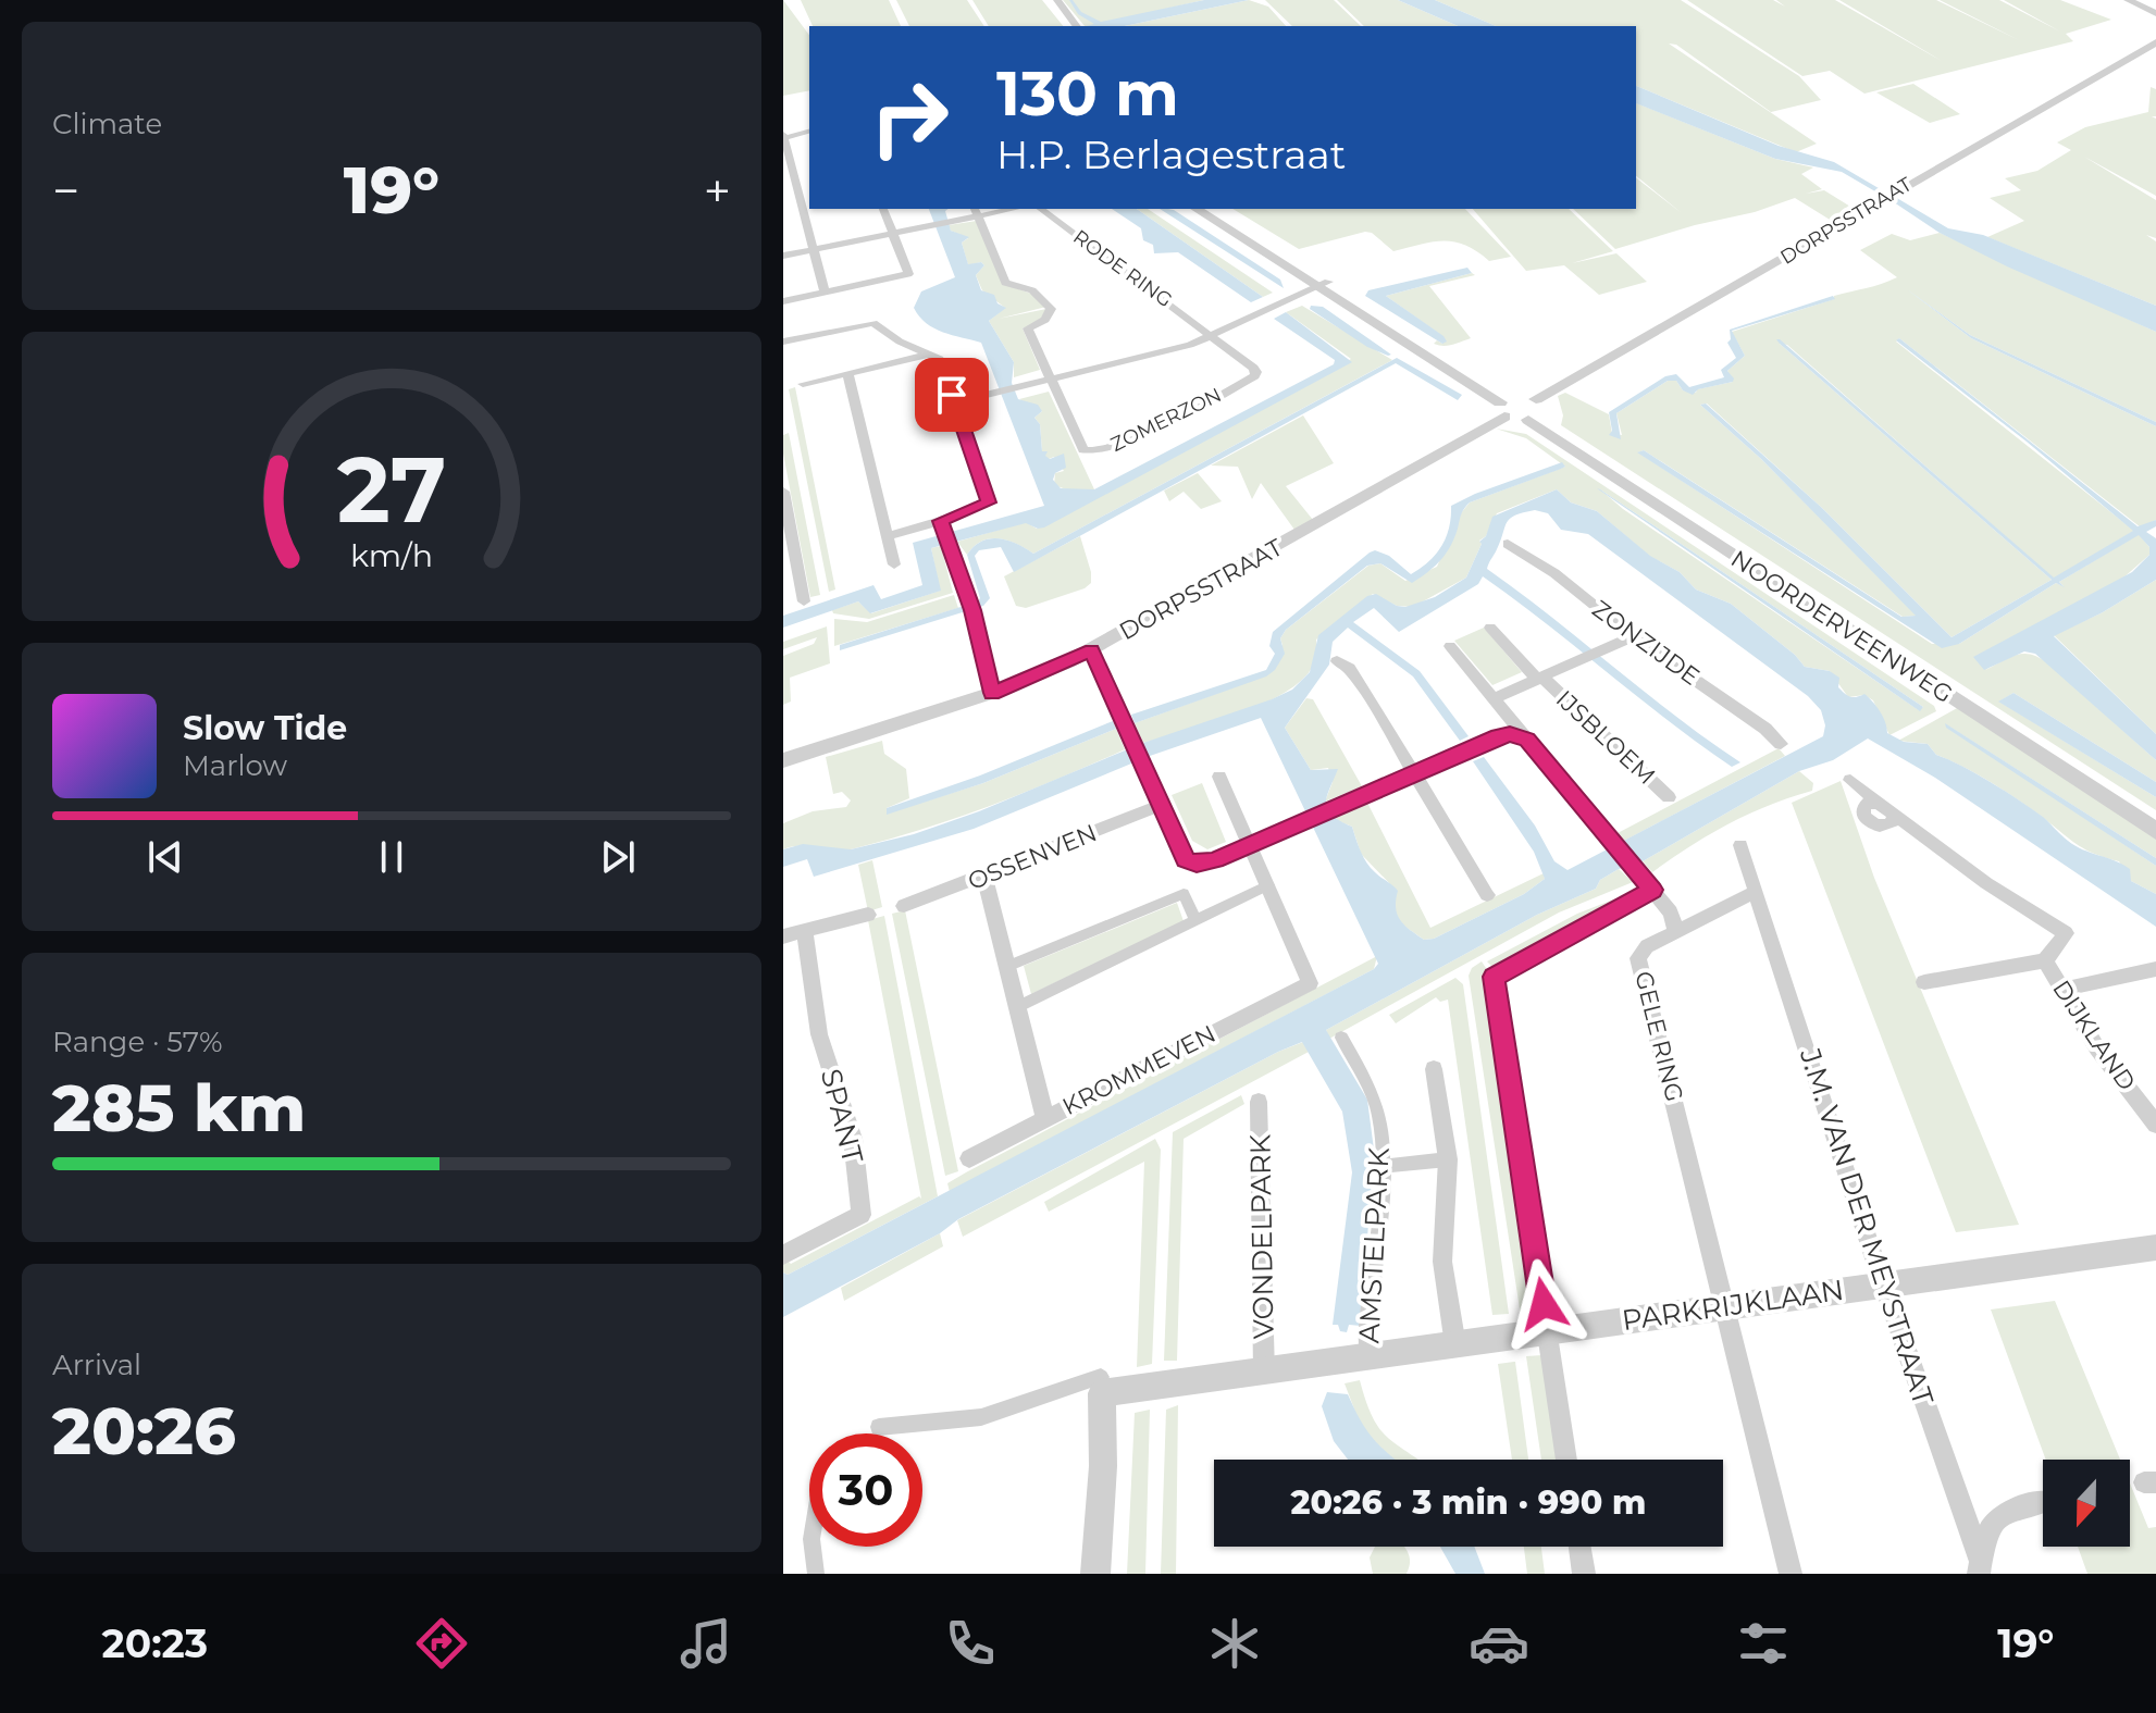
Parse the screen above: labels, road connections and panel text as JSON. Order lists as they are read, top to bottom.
{
  "streets": {
    "street": [
      "DORPSSTRAAT",
      "RODE RING",
      "ZOMERZON",
      "NOORDERVEENWEG",
      "ZONZIJDE",
      "IJSBLOEM",
      "OSSENVEN",
      "DIJKLAND",
      "GELE RING",
      "KROMMEVEN",
      "SPANT",
      "J.M. VAN DER MEYSTRAAT",
      "VONDELPARK",
      "AMSTELPARK",
      "PARKRIJKLAAN"
    ]
  },
  "crossings": [
    ["DORPSSTRAAT", "NOORDERVEENWEG"],
    ["RODE RING", "ZOMERZON"],
    ["GELE RING", "PARKRIJKLAAN"],
    ["J.M. VAN DER MEYSTRAAT", "PARKRIJKLAAN"],
    ["VONDELPARK", "PARKRIJKLAAN"],
    ["AMSTELPARK", "PARKRIJKLAAN"]
  ],
  "north": "bottom",
  "page": {
    "tile": [
      "Climate",
      ["Range · 57%", "285 km"],
      ["Arrival", "20:26"]
    ],
    "turn": ["130 m", "H.P. Berlagestraat"],
    "heat": ["−", "19°", "+"],
    "song": ["Slow Tide", "Marlow"],
    "limit": "30",
    "trip": "20:26 · 3 min · 990 m",
    "tabs": ["20:23", "19°"],
    "gauge": ["27", "km/h"]
  }
}
